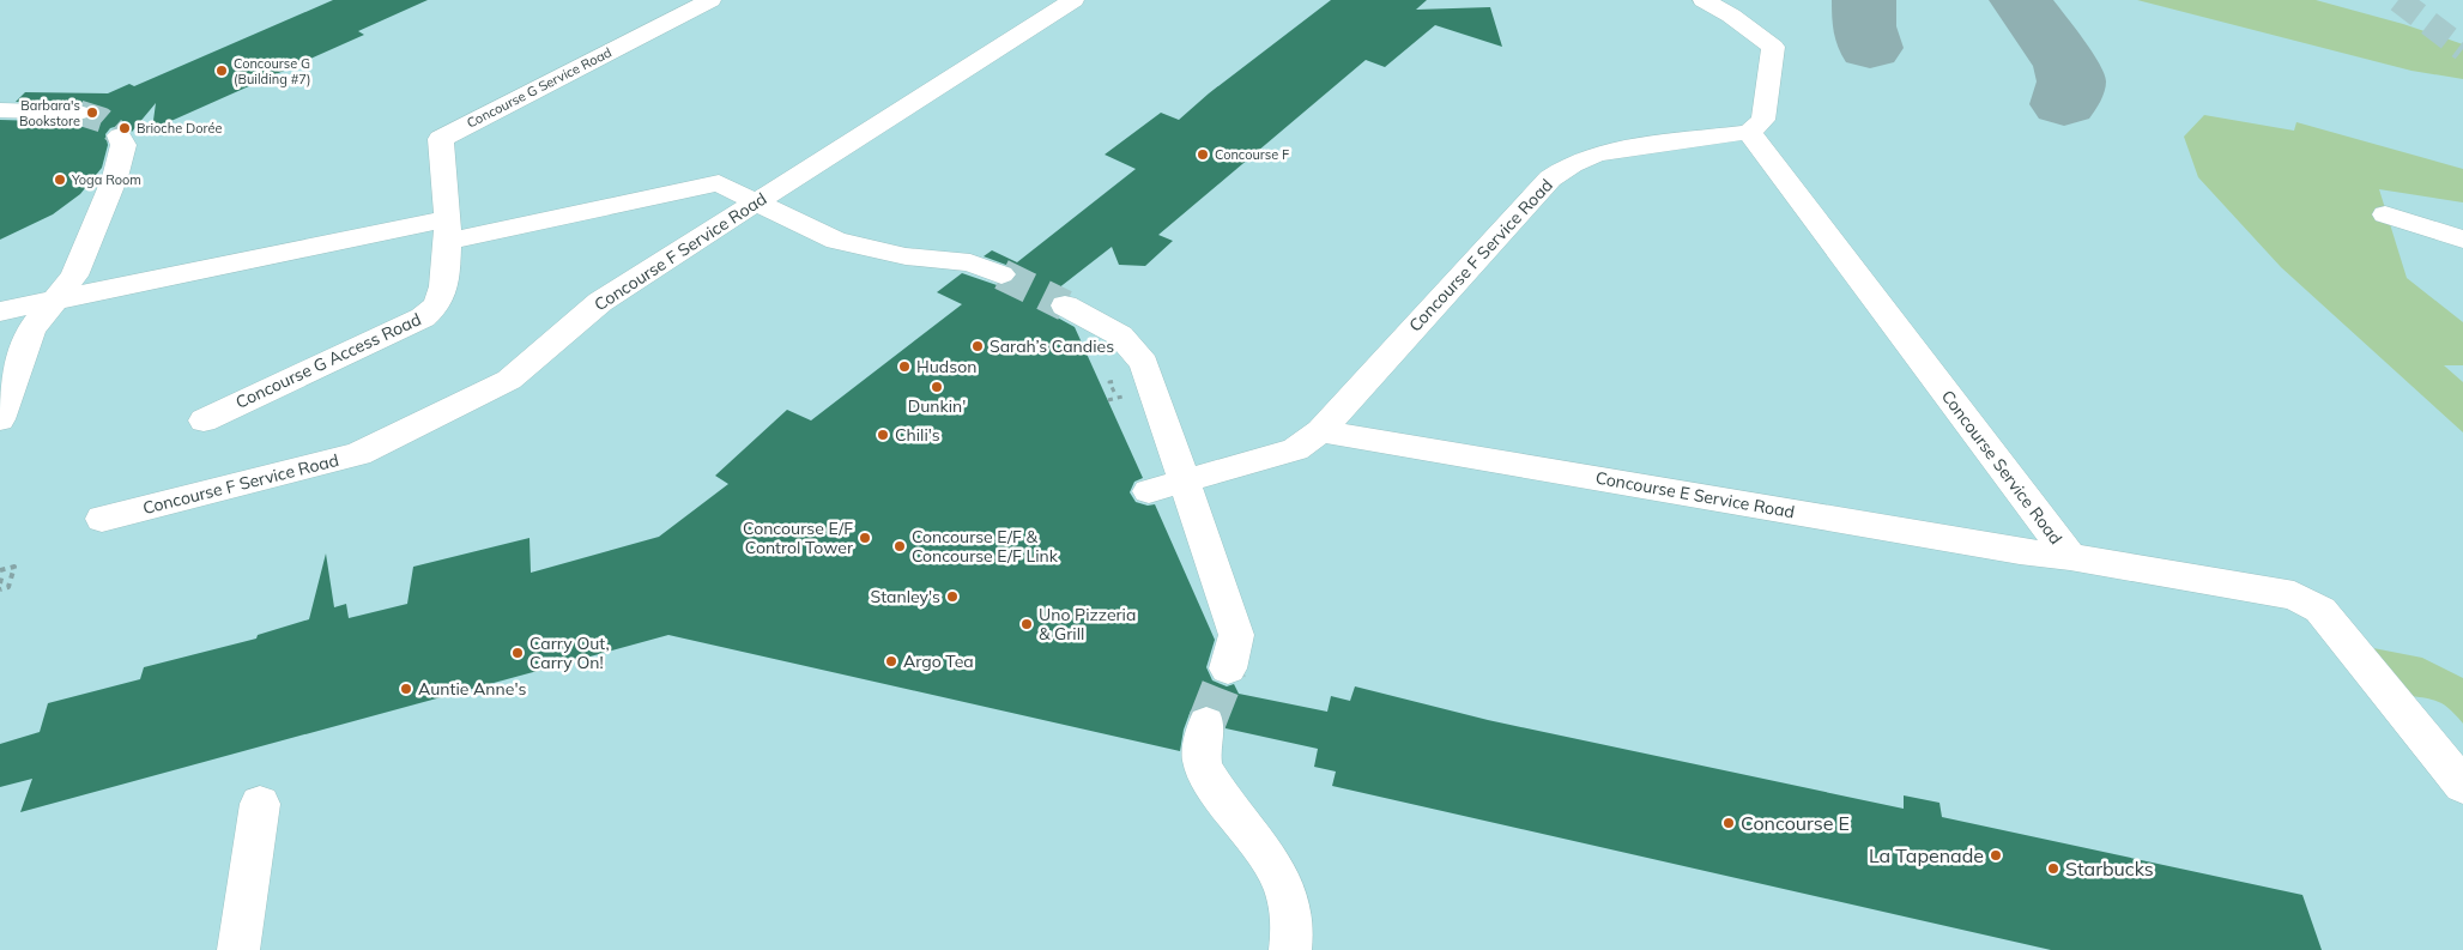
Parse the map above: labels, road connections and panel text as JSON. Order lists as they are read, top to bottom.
{
  "streets": {
    "lane": [
      "Concourse G Service Road",
      "Concourse F Service Road",
      "Concourse G Access Road",
      "Concourse Service Road",
      "Concourse E Service Road"
    ]
  },
  "crossings": [
    ["Concourse G Service Road", "Concourse G Access Road"],
    ["Concourse F Service Road", "Concourse Service Road"],
    ["Concourse F Service Road", "Concourse E Service Road"],
    ["Concourse Service Road", "Concourse E Service Road"]
  ],
  "places": [
    "Concourse G (Building #7)",
    "Barbara's Bookstore",
    "Brioche Dorée",
    "Concourse F",
    "Yoga Room",
    "Sarah’s Candies",
    "Hudson",
    "Dunkin'",
    "Chili's",
    "Concourse E/F Control Tower",
    "Concourse E/F & Concourse E/F Link",
    "Stanley's",
    "Uno Pizzeria & Grill",
    "Carry Out, Carry On!",
    "Argo Tea",
    "Auntie Anne's",
    "Concourse E",
    "La Tapenade",
    "Starbucks"
  ]
}
